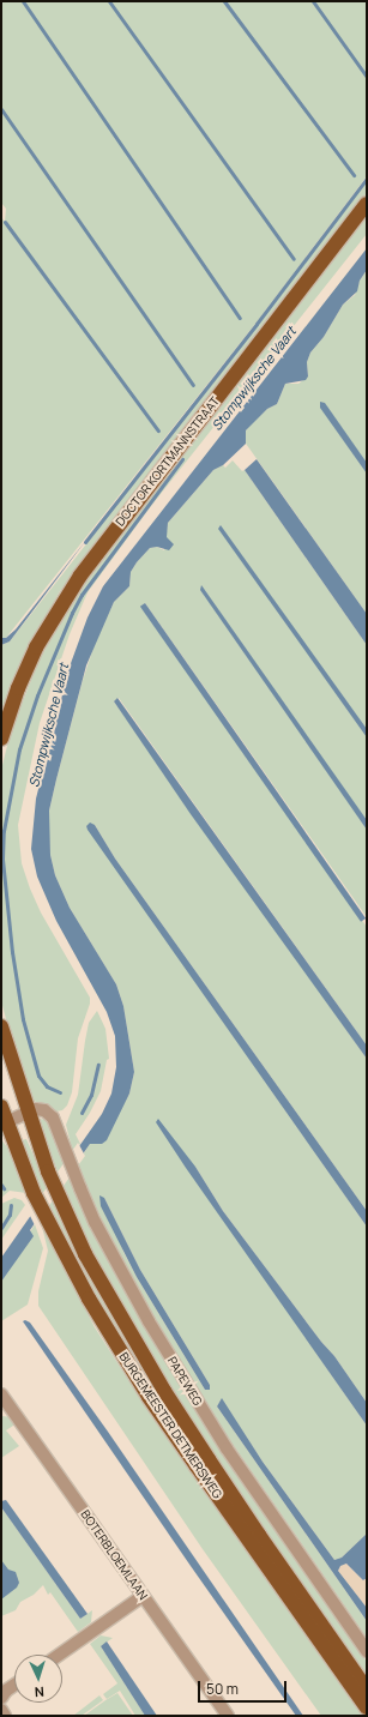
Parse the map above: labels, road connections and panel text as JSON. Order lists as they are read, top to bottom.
{
  "streets": {
    "main road": ["DOCTOR KORTMANNSTRAAT", "BURGEMEESTER DETMERSWEG"],
    "street": ["PAPEWEG", "BOTERBLOEMLAAN"]
  },
  "crossings": [
    ["PAPEWEG", "BURGEMEESTER DETMERSWEG"]
  ],
  "water": ["Stompwijksche Vaart"],
  "scale_bar": "50 m",
  "north": "bottom"
}
